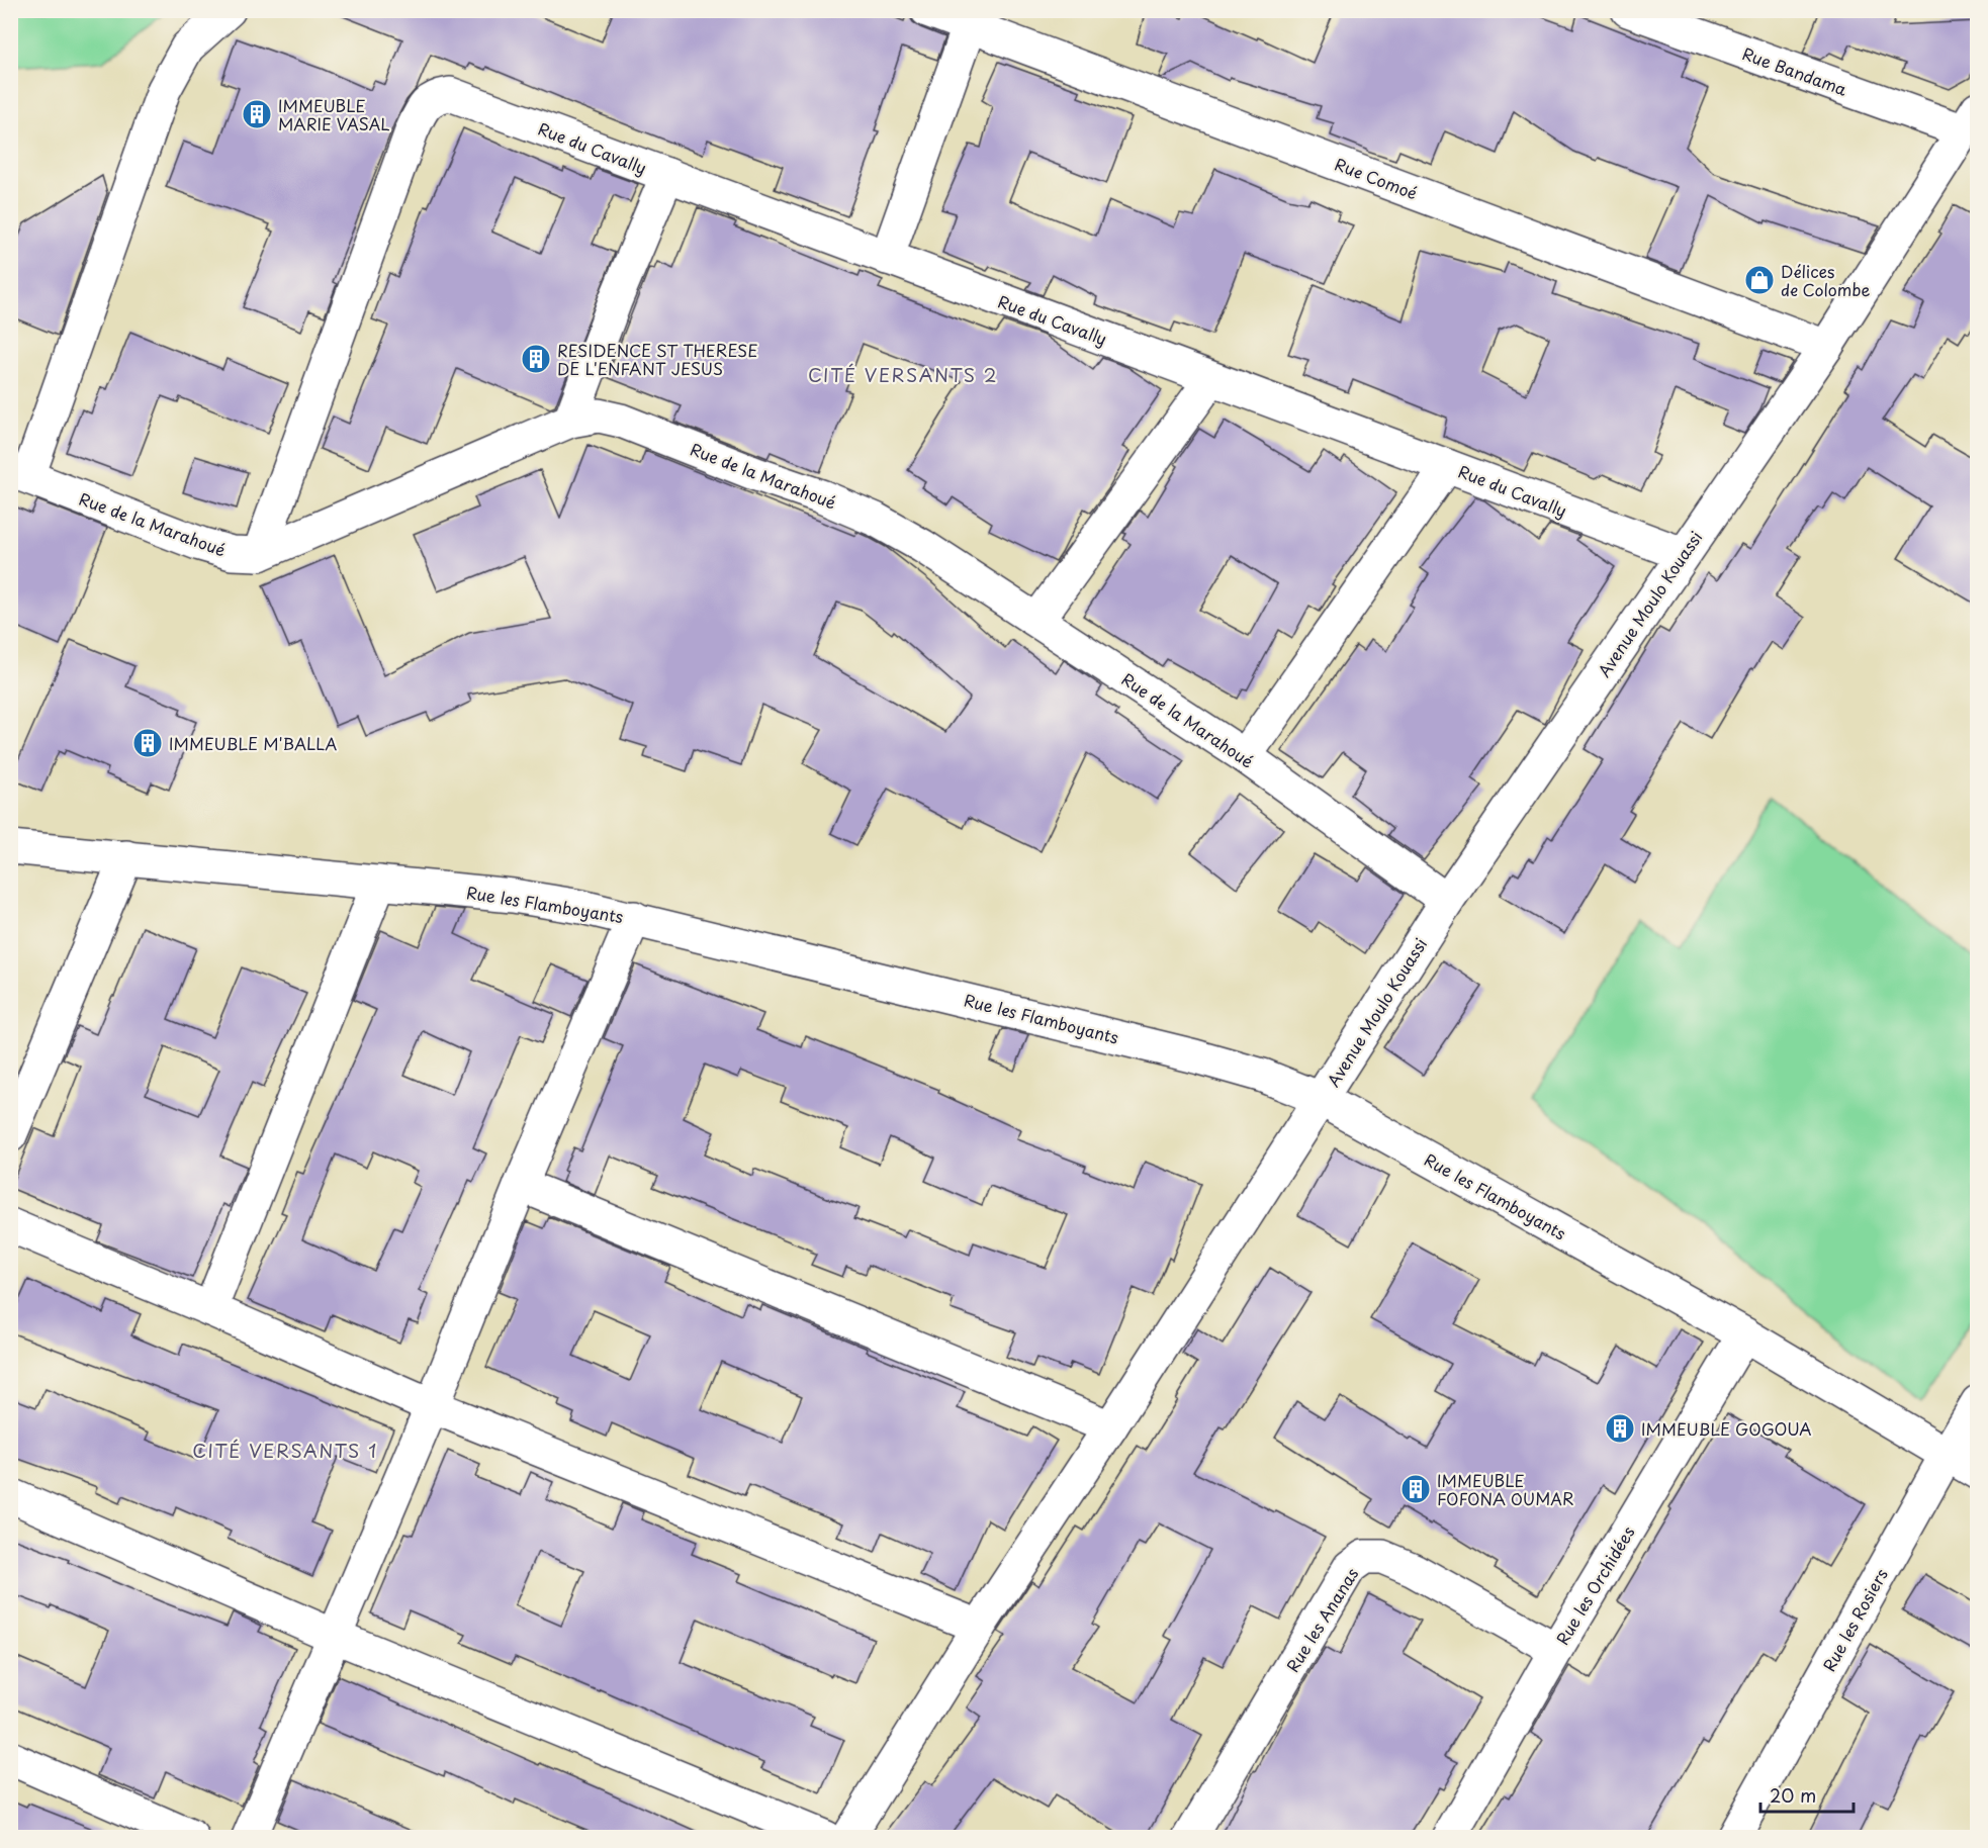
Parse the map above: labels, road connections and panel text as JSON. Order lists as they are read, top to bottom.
{
  "streets": {
    "street": [
      "Rue Bandama",
      "Rue du Cavally",
      "Rue Comoé",
      "Rue de la Marahoué",
      "Avenue Moulo Kouassi",
      "Rue les Flamboyants",
      "Rue les Orchidées",
      "Rue les Ananas",
      "Rue les Rosiers"
    ]
  },
  "crossings": [
    ["Rue Bandama", "Avenue Moulo Kouassi"],
    ["Rue du Cavally", "Rue de la Marahoué"],
    ["Rue du Cavally", "Avenue Moulo Kouassi"],
    ["Rue Comoé", "Avenue Moulo Kouassi"],
    ["Rue de la Marahoué", "Avenue Moulo Kouassi"],
    ["Avenue Moulo Kouassi", "Rue les Flamboyants"],
    ["Rue les Flamboyants", "Rue les Orchidées"],
    ["Rue les Flamboyants", "Rue les Rosiers"],
    ["Rue les Orchidées", "Rue les Ananas"]
  ],
  "districts": ["CITÉ VERSANTS 2", "CITÉ VERSANTS 1"],
  "places": {
    "building": [
      "IMMEUBLE MARIE VASAL",
      "RESIDENCE ST THERESE DE L'ENFANT JESUS",
      "IMMEUBLE M'BALLA",
      "IMMEUBLE GOGOUA",
      "IMMEUBLE FOFONA OUMAR"
    ],
    "shop": ["Délices de Colombe"]
  },
  "scale_bar": "20 m"
}
